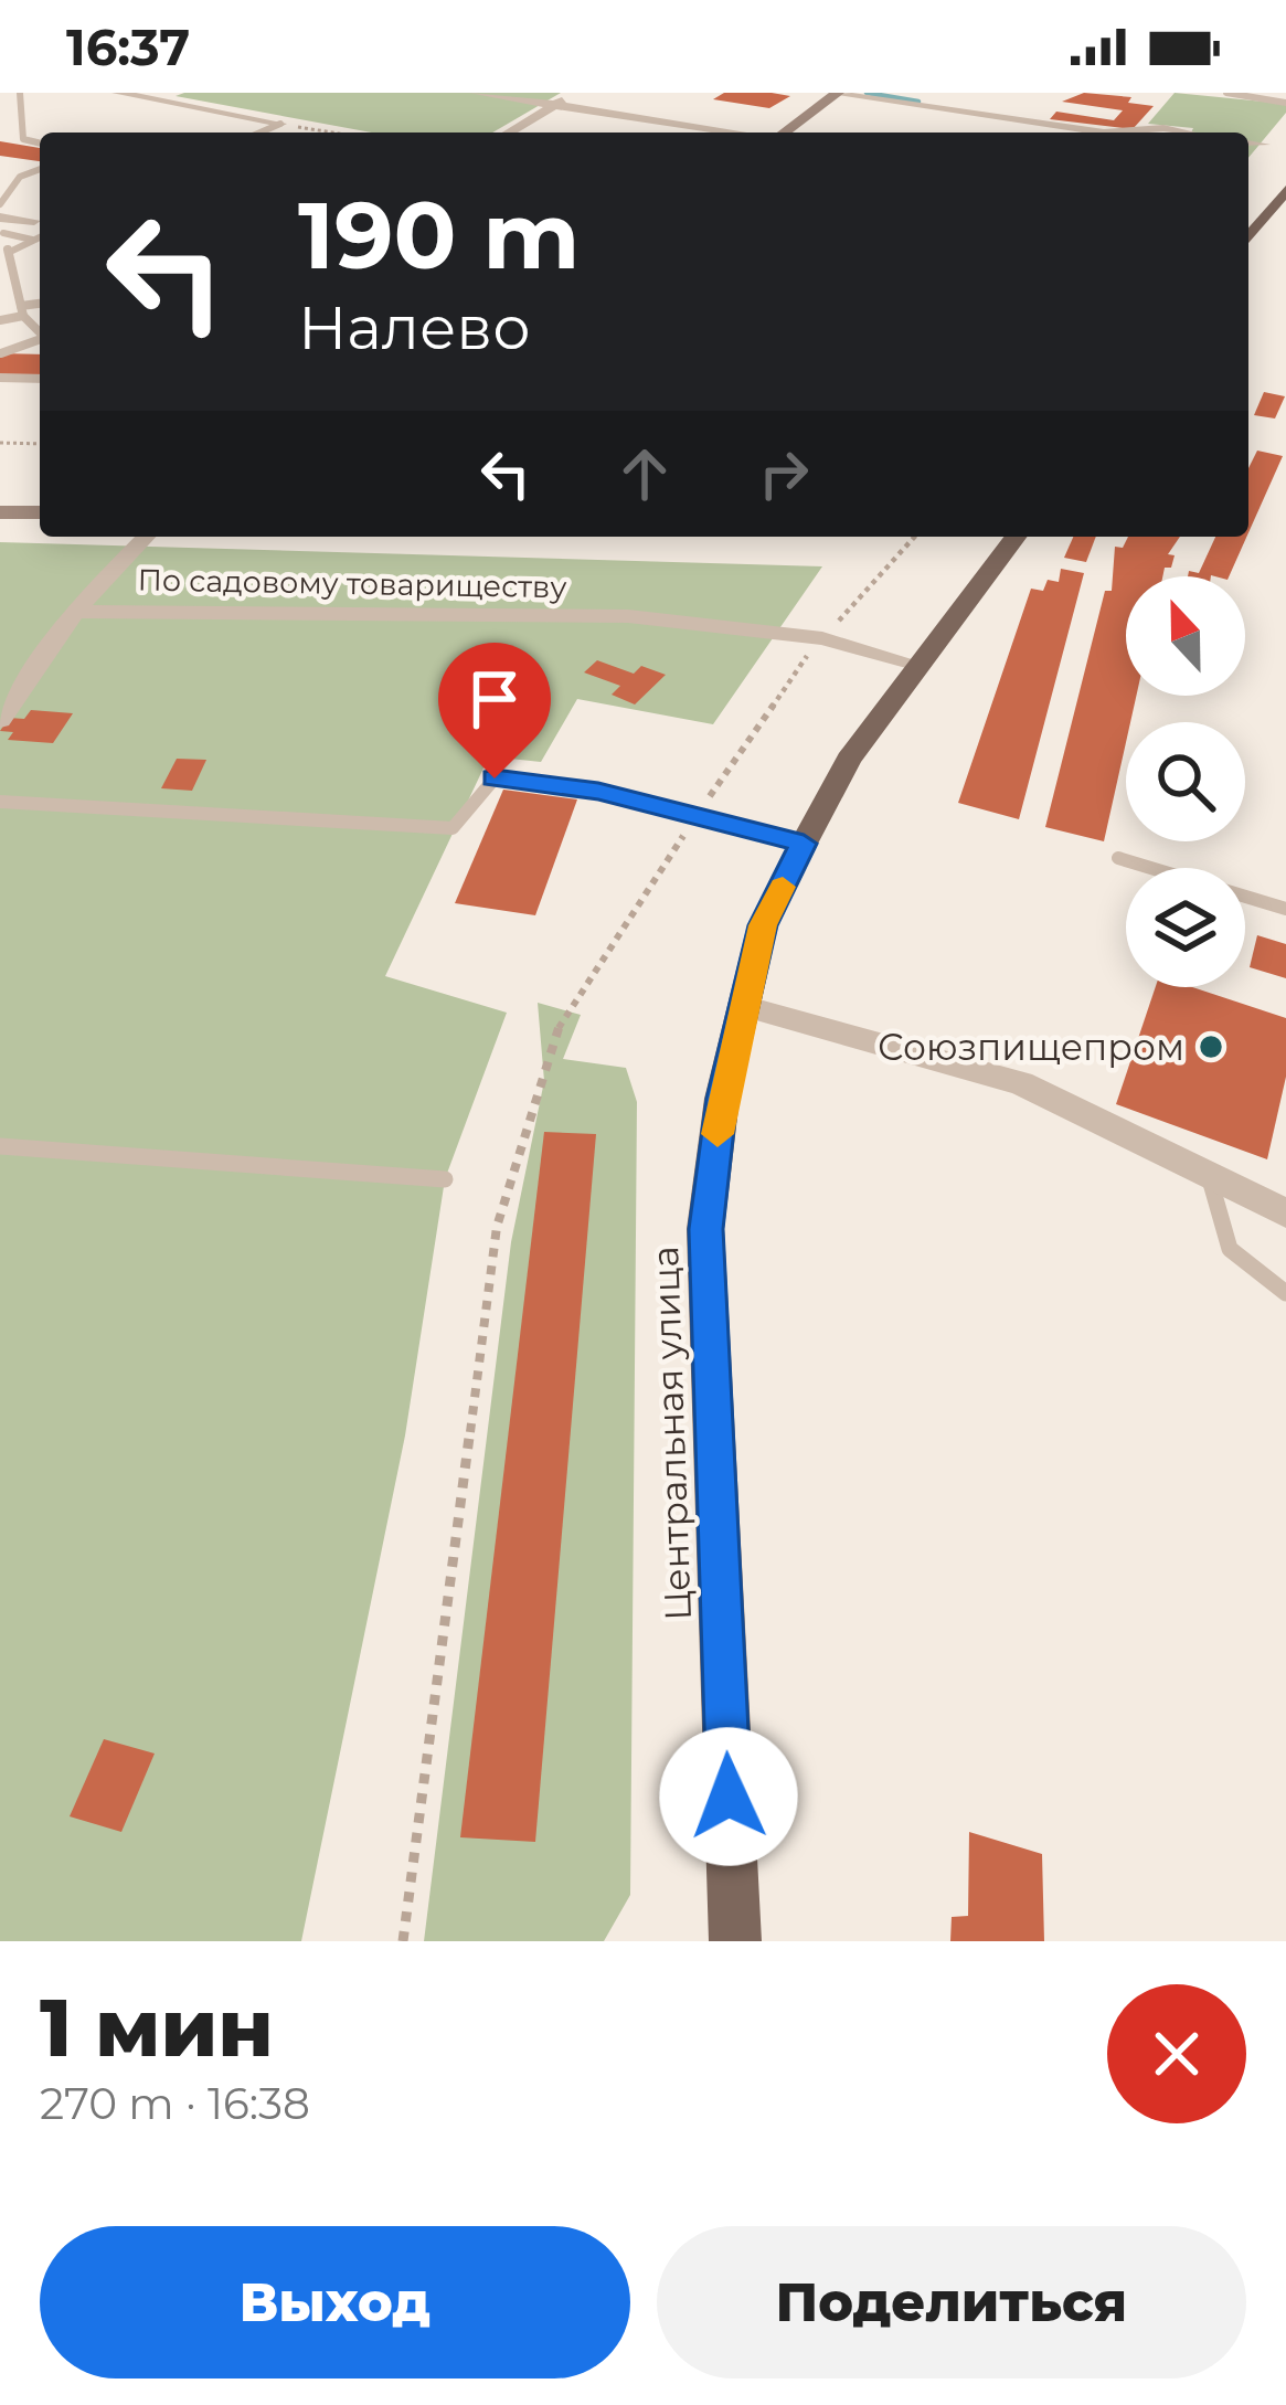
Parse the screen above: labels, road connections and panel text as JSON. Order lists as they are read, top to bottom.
{
  "streets": {
    "main road": ["Центральная улица"],
    "street": ["По садовому товариществу"]
  },
  "crossings": [
    ["По садовому товариществу", "Центральная улица"]
  ],
  "places": ["Союзпищепром"],
  "north": "top",
  "page": {
    "status": "16:37",
    "turn": ["190 m", "Налево"],
    "heading": ["1 мин", "270 m · 16:38"],
    "buttons": ["Выход", "Поделиться"]
  }
}
